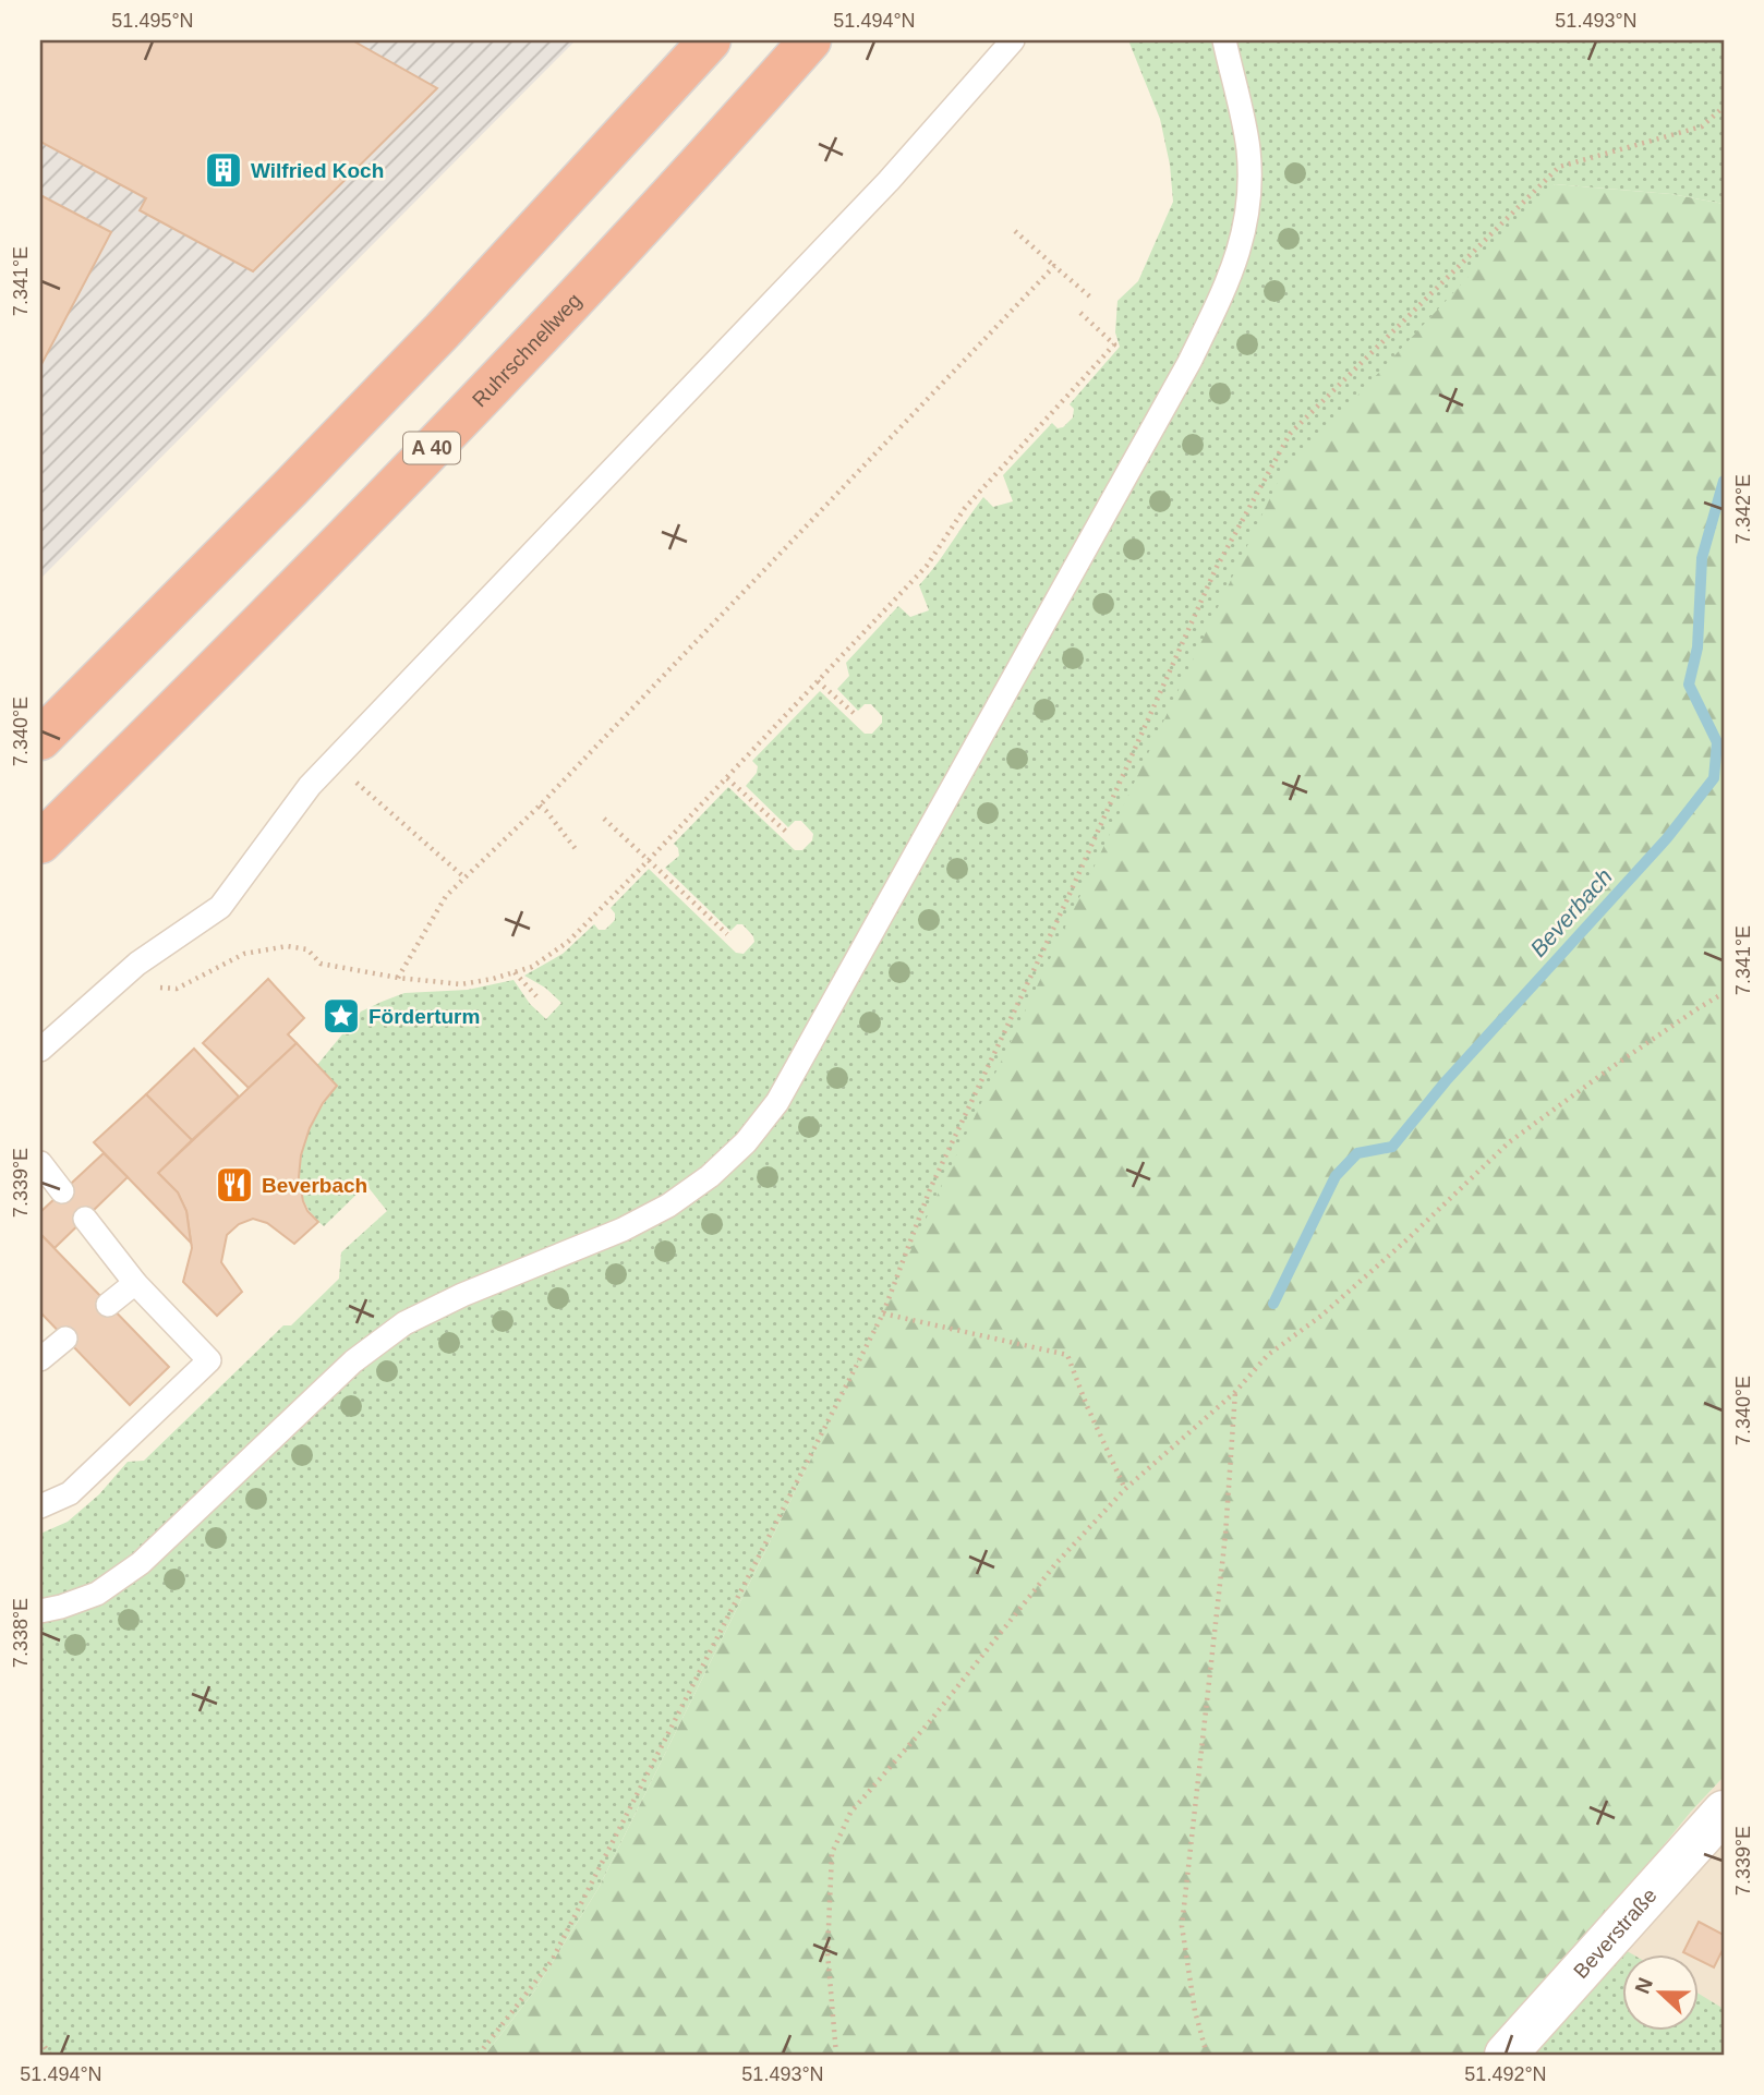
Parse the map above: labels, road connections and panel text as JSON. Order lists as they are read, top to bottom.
{
  "streets": {
    "highway": ["Ruhrschnellweg", "A 40"],
    "street": ["Beverstraße"]
  },
  "water": ["Beverbach"],
  "places": {
    "building": ["Wilfried Koch"],
    "place": ["Förderturm"],
    "restaurant": ["Beverbach"]
  },
  "north": "left",
  "coordinates": [
    "51.495°N",
    "51.494°N",
    "51.493°N",
    "7.341°E",
    "7.342°E",
    "7.340°E",
    "7.339°E",
    "7.338°E",
    "51.492°N"
  ]
}
